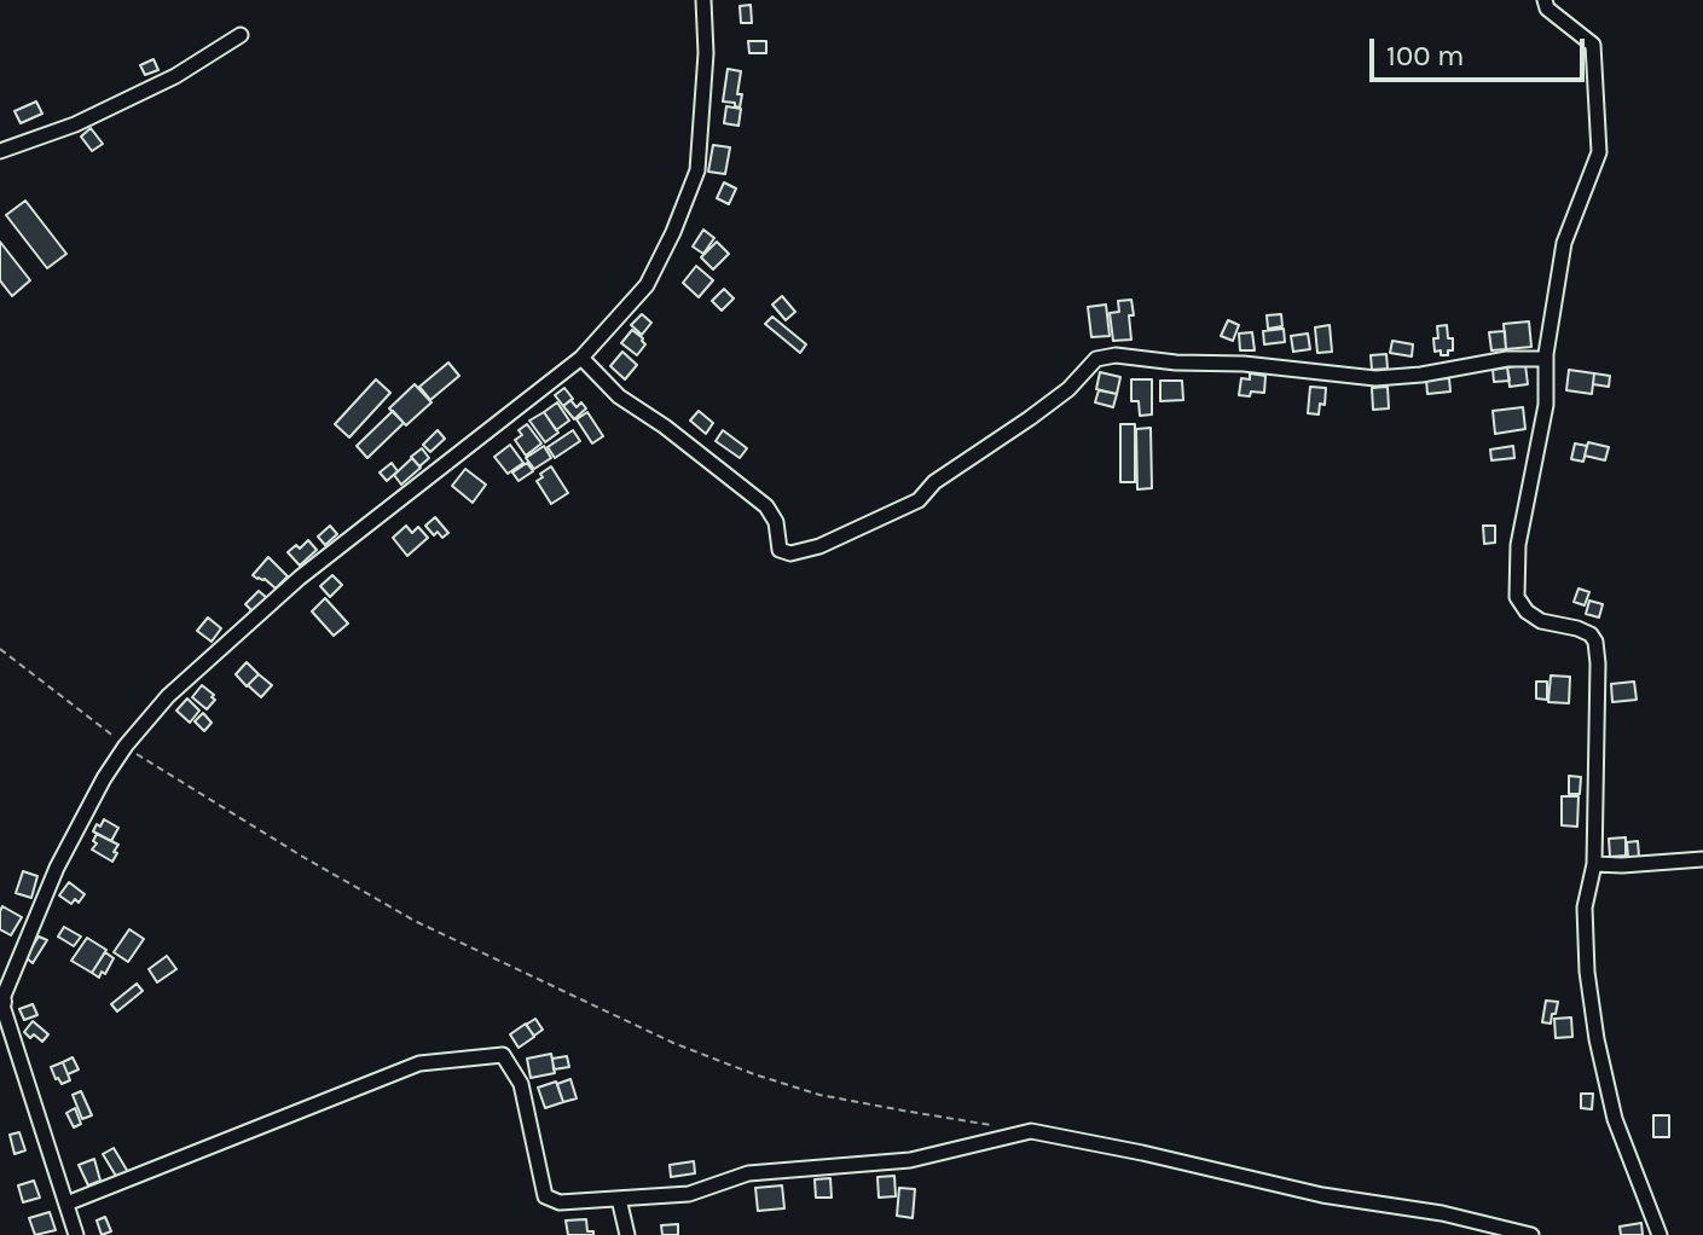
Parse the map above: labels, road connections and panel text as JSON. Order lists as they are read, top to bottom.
{
  "scale_bar": "100 m"
}
